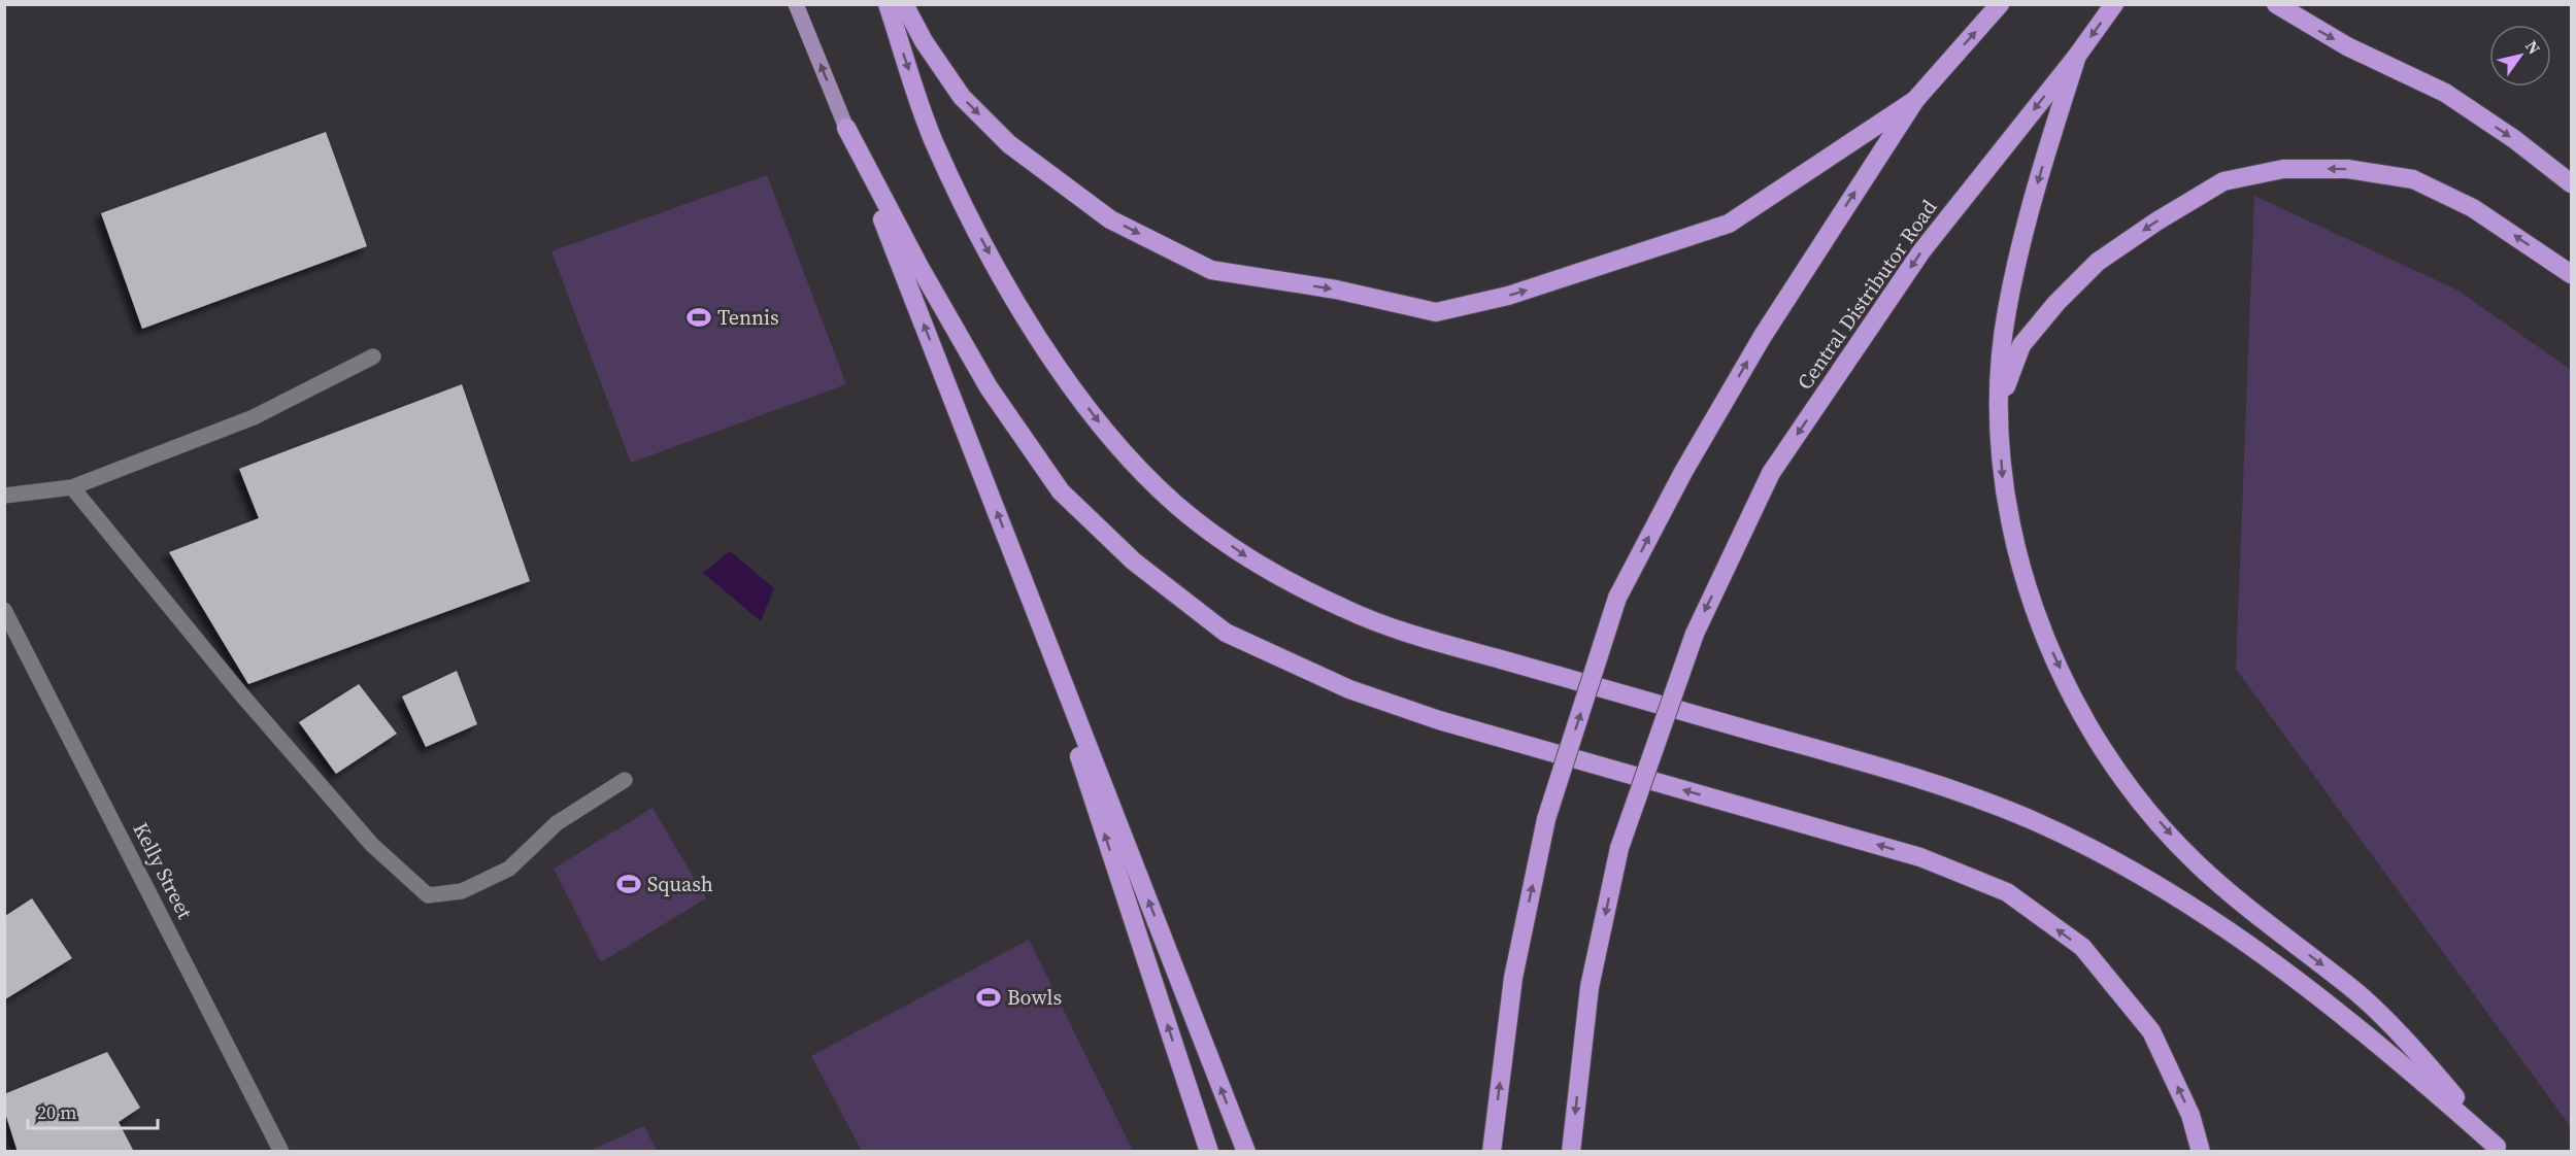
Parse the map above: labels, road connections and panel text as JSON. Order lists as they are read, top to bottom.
{
  "streets": {
    "highway": ["Central Distributor Road"],
    "street": ["Kelly Street"]
  },
  "places": {
    "sports": ["Tennis", "Squash", "Bowls"]
  },
  "scale_bar": "20 m",
  "north": "top right"
}
